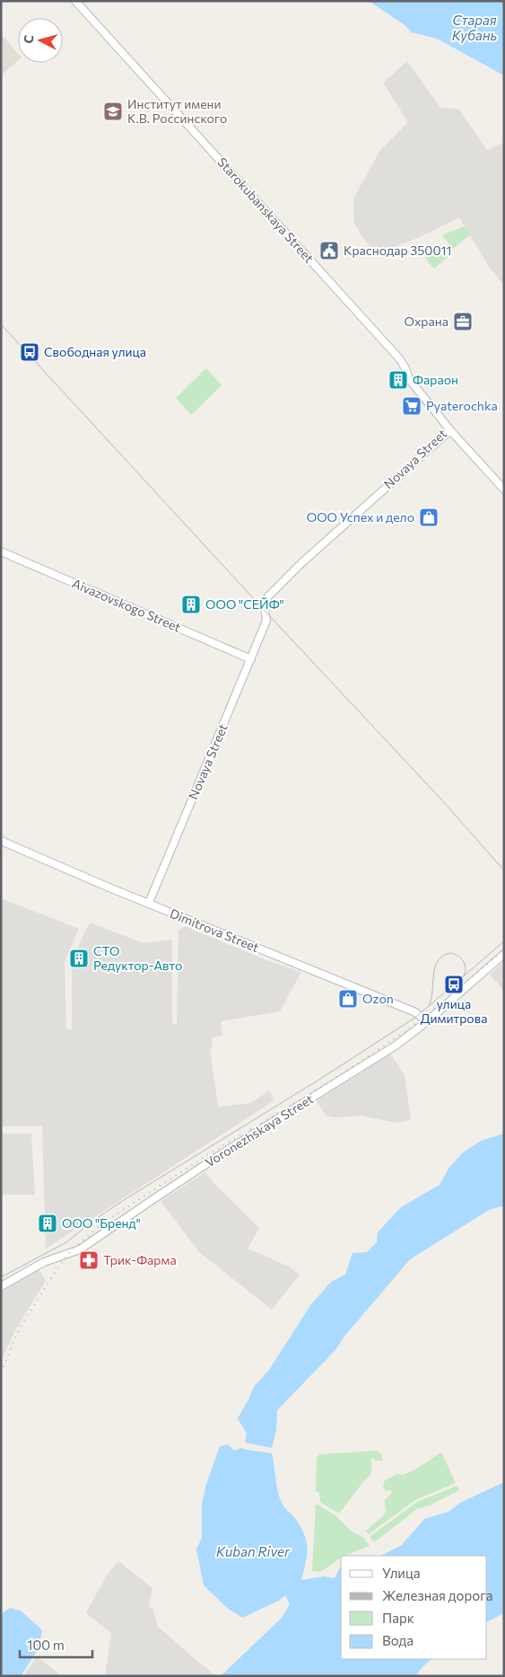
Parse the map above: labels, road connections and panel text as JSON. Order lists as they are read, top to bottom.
{
  "streets": {
    "street": [
      "Starokubanskaya Street",
      "Novaya Street",
      "Aivazovskogo Street",
      "Dimitrova Street",
      "Voronezhskaya Street"
    ]
  },
  "crossings": [
    ["Starokubanskaya Street", "Novaya Street"],
    ["Novaya Street", "Aivazovskogo Street"],
    ["Novaya Street", "Dimitrova Street"],
    ["Dimitrova Street", "Voronezhskaya Street"]
  ],
  "water": ["Старая Кубань", "Kuban River"],
  "places": {
    "school or university": ["Институт имени К.В. Россинского"],
    "public building": ["Краснодар 350011"],
    "office": ["Охрана"],
    "bus stop": ["Свободная улица", "улица Димитрова"],
    "building": [
      "Фараон",
      "ООО \"СЕЙФ\"",
      "СТО Редуктор-Авто",
      "ООО \"Бренд\""
    ],
    "supermarket": ["Pyaterochka"],
    "shop": ["ООО Успех и дело", "Ozon"],
    "pharmacy": ["Трик-Фарма"]
  },
  "legend": [
    "Улица",
    "Железная дорога",
    "Парк",
    "Вода"
  ],
  "scale_bar": "100 m",
  "north": "left"
}
